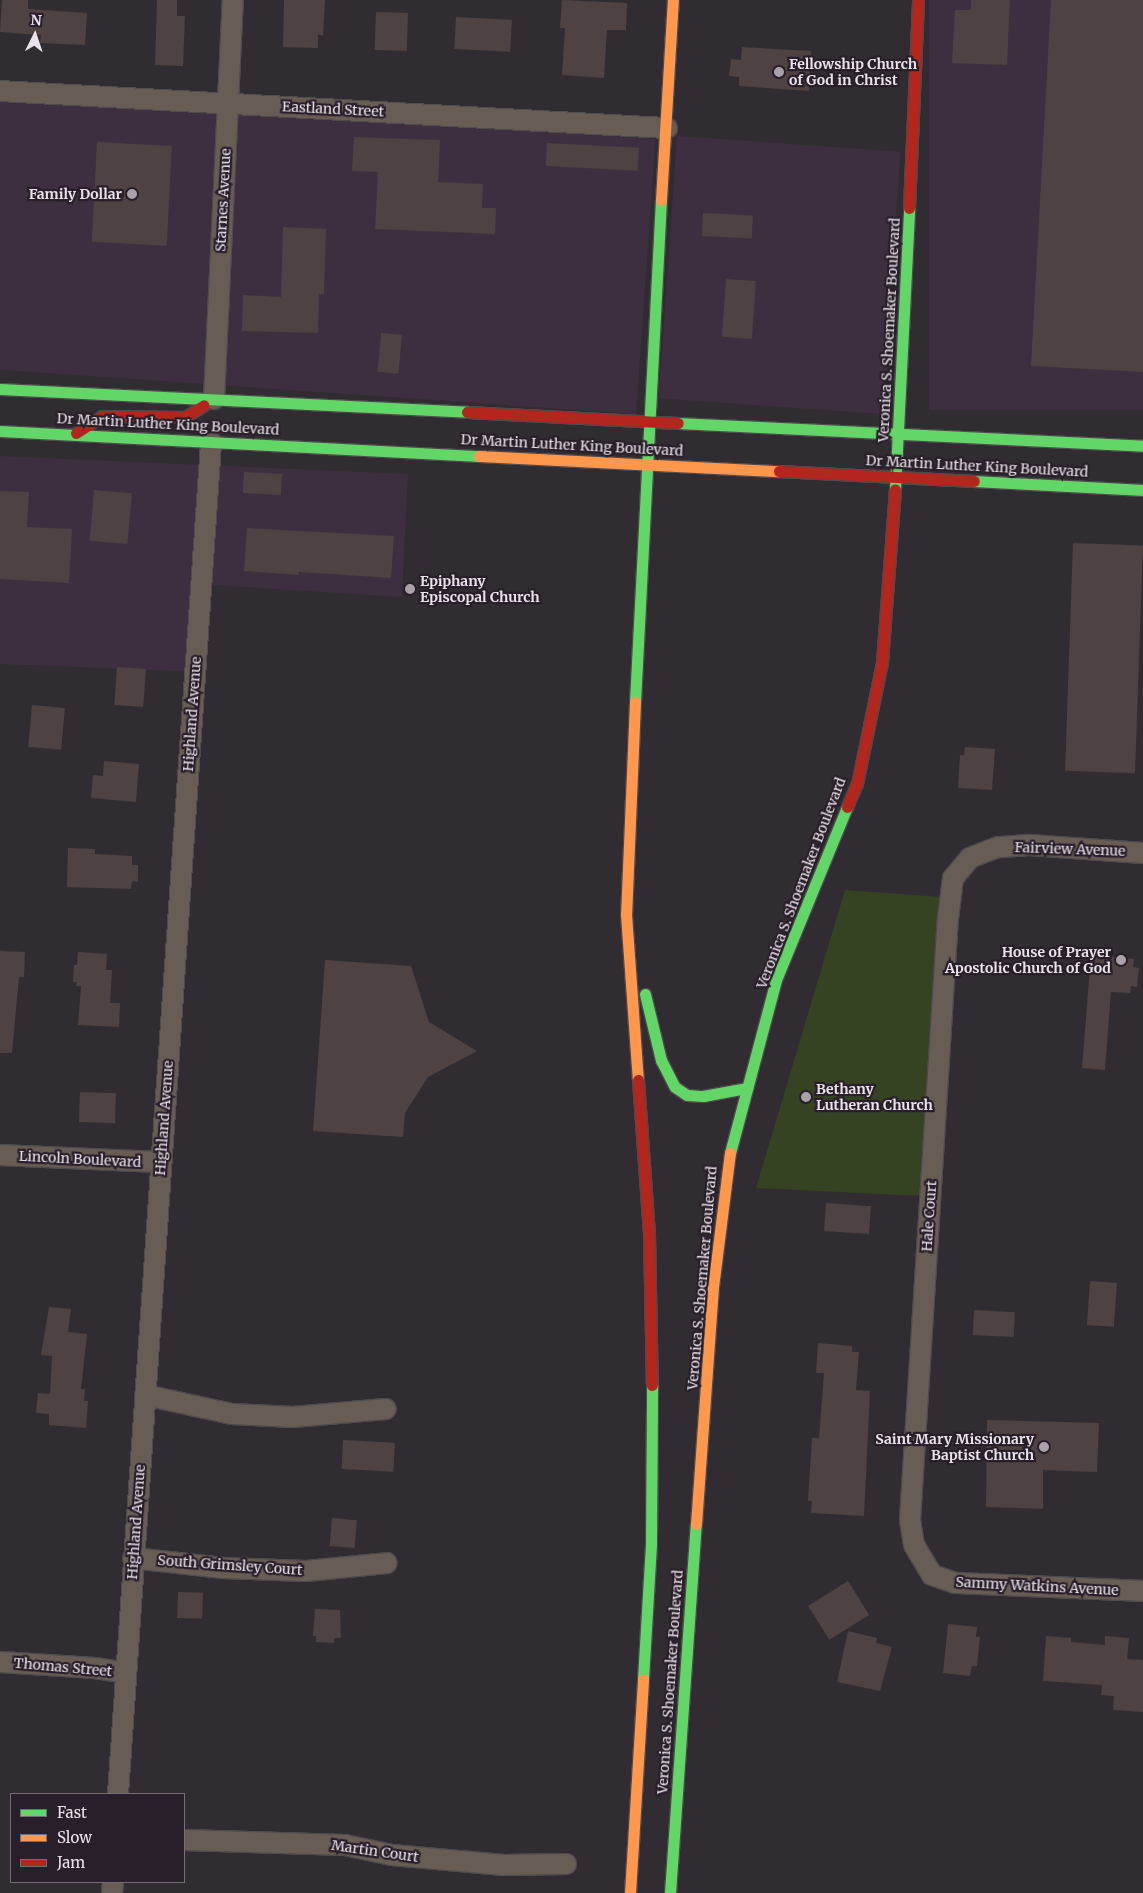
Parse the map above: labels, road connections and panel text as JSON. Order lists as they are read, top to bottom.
{
  "streets": {
    "street": [
      "Eastland Street",
      "Starnes Avenue",
      "Veronica S. Shoemaker Boulevard",
      "Dr Martin Luther King Boulevard",
      "Highland Avenue",
      "Fairview Avenue",
      "Lincoln Boulevard",
      "Hale Court",
      "South Grimsley Court",
      "Sammy Watkins Avenue",
      "Thomas Street",
      "Martin Court"
    ]
  },
  "crossings": [
    ["Eastland Street", "Starnes Avenue"],
    ["Eastland Street", "Veronica S. Shoemaker Boulevard"],
    ["Starnes Avenue", "Dr Martin Luther King Boulevard"],
    ["Veronica S. Shoemaker Boulevard", "Dr Martin Luther King Boulevard"],
    ["Dr Martin Luther King Boulevard", "Highland Avenue"],
    ["Highland Avenue", "Lincoln Boulevard"],
    ["Highland Avenue", "South Grimsley Court"],
    ["Highland Avenue", "Thomas Street"],
    ["Fairview Avenue", "Hale Court"],
    ["Hale Court", "Sammy Watkins Avenue"]
  ],
  "places": [
    "Fellowship Church of God in Christ",
    "Family Dollar",
    "Epiphany Episcopal Church",
    "House of Prayer Apostolic Church of God",
    "Bethany Lutheran Church",
    "Saint Mary Missionary Baptist Church"
  ],
  "legend": ["Fast", "Slow", "Jam"],
  "north": "top"
}
